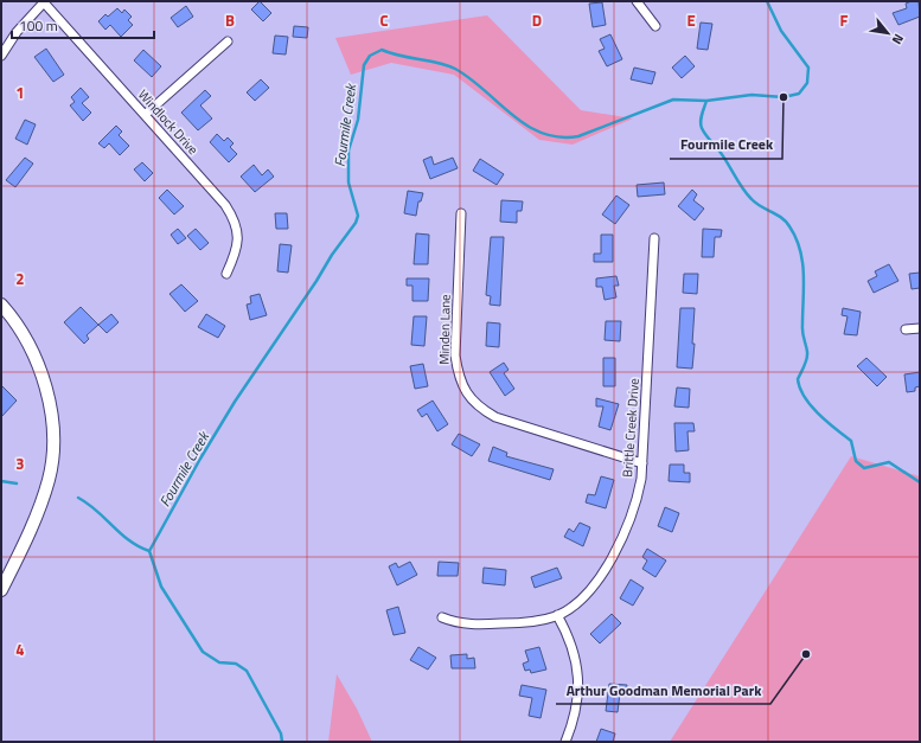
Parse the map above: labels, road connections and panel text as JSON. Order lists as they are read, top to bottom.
{
  "streets": {
    "street": ["Windlock Drive", "Minden Lane", "Brittle Creek Drive"]
  },
  "crossings": [
    ["Minden Lane", "Brittle Creek Drive"]
  ],
  "water": ["Fourmile Creek"],
  "places": ["Fourmile Creek", "Arthur Goodman Memorial Park"],
  "scale_bar": "100 m",
  "north": "bottom right",
  "grid": {
    "columns": [
      "B",
      "C",
      "D",
      "E",
      "F"
    ],
    "rows": [
      "1",
      "2",
      "3",
      "4"
    ]
  }
}
